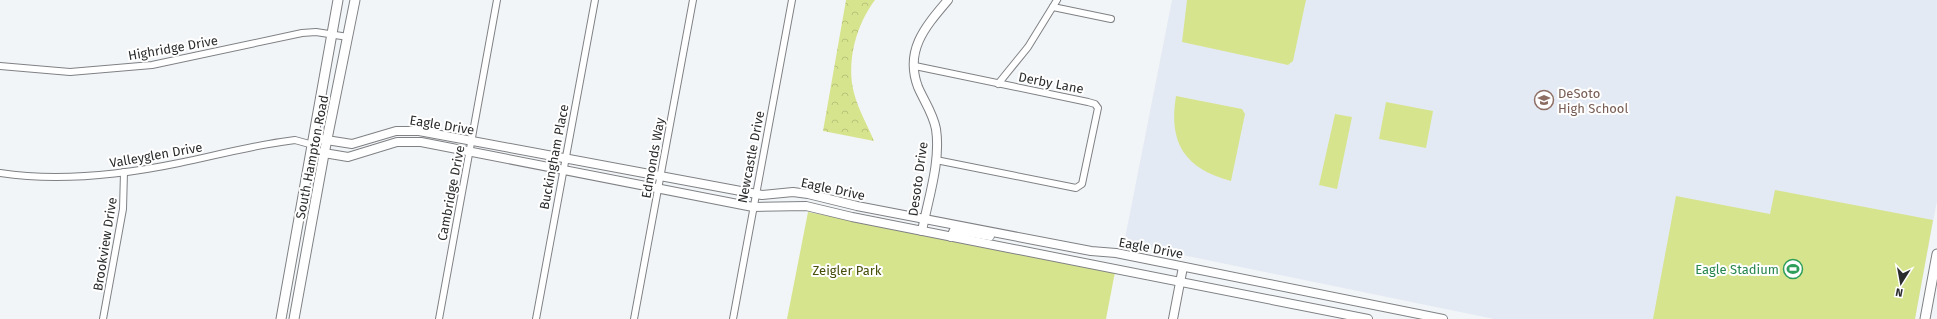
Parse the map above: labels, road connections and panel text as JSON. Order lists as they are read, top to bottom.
{
  "streets": {
    "main road": ["South Hampton Road"],
    "street": [
      "Highridge Drive",
      "Derby Lane",
      "Eagle Drive",
      "Valleyglen Drive",
      "Buckingham Place",
      "Newcastle Drive",
      "Edmonds Way",
      "Desoto Drive",
      "Cambridge Drive",
      "Brookview Drive"
    ]
  },
  "crossings": [
    ["Highridge Drive", "South Hampton Road"],
    ["Derby Lane", "Desoto Drive"],
    ["Eagle Drive", "Valleyglen Drive"],
    ["Eagle Drive", "South Hampton Road"],
    ["Eagle Drive", "Buckingham Place"],
    ["Eagle Drive", "Newcastle Drive"],
    ["Eagle Drive", "Edmonds Way"],
    ["Eagle Drive", "Desoto Drive"],
    ["Eagle Drive", "Cambridge Drive"],
    ["Valleyglen Drive", "South Hampton Road"],
    ["Valleyglen Drive", "Brookview Drive"]
  ],
  "parks": ["Zeigler Park"],
  "places": {
    "school or university": ["DeSoto High School"],
    "sports": ["Eagle Stadium"]
  },
  "north": "bottom"
}
